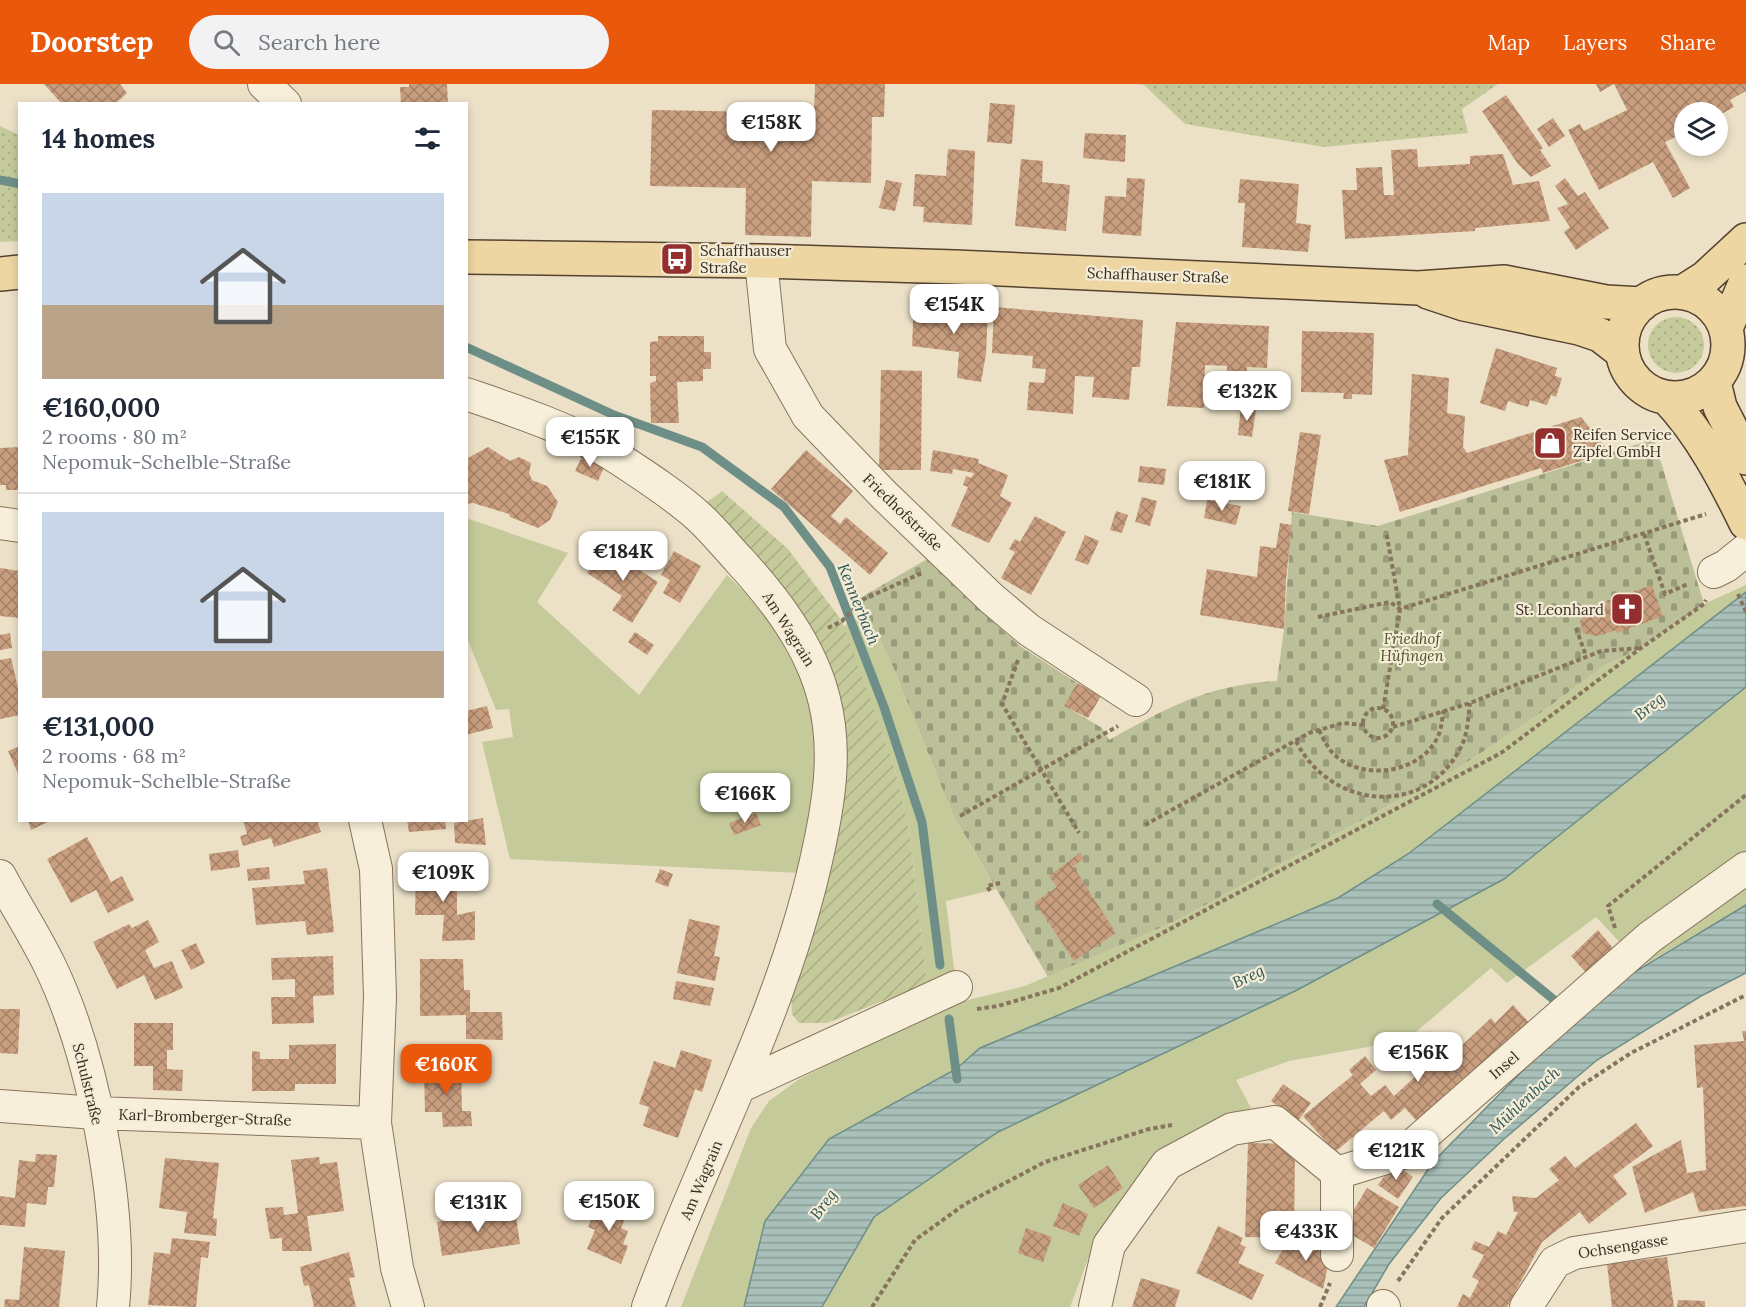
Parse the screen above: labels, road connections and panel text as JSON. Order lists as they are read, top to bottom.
{
  "streets": {
    "main road": ["Schaffhauser Straße"],
    "street": [
      "Friedhofstraße",
      "Am Wagrain",
      "Insel",
      "Schulstraße",
      "Karl-Bromberger-Straße",
      "Ochsengasse"
    ]
  },
  "crossings": [
    ["Schaffhauser Straße", "Friedhofstraße"],
    ["Schulstraße", "Karl-Bromberger-Straße"]
  ],
  "water": ["Kennerbach", "Breg", "Mühlenbach"],
  "parks": ["Friedhof Hüfingen"],
  "places": {
    "bus stop": ["Schaffhauser Straße"],
    "shop": ["Reifen Service Zipfel GmbH"],
    "church": ["St. Leonhard"]
  },
  "page": {
    "header": "Doorstep",
    "search": "Search here",
    "nav": ["Map", "Layers", "Share"],
    "price": [
      "€158K",
      "€154K",
      "€132K",
      "€155K",
      "€181K",
      "€184K",
      "€166K",
      "€109K",
      "€156K",
      "€160K",
      "€121K",
      "€150K",
      "€131K",
      "€433K"
    ],
    "heading": "14 homes",
    "list": [
      {
        "name": "€160,000",
        "note": "2 rooms · 80 m² · Nepomuk-Schelble-Straße"
      },
      {
        "name": "€131,000",
        "note": "2 rooms · 68 m² · Nepomuk-Schelble-Straße"
      }
    ]
  }
}
